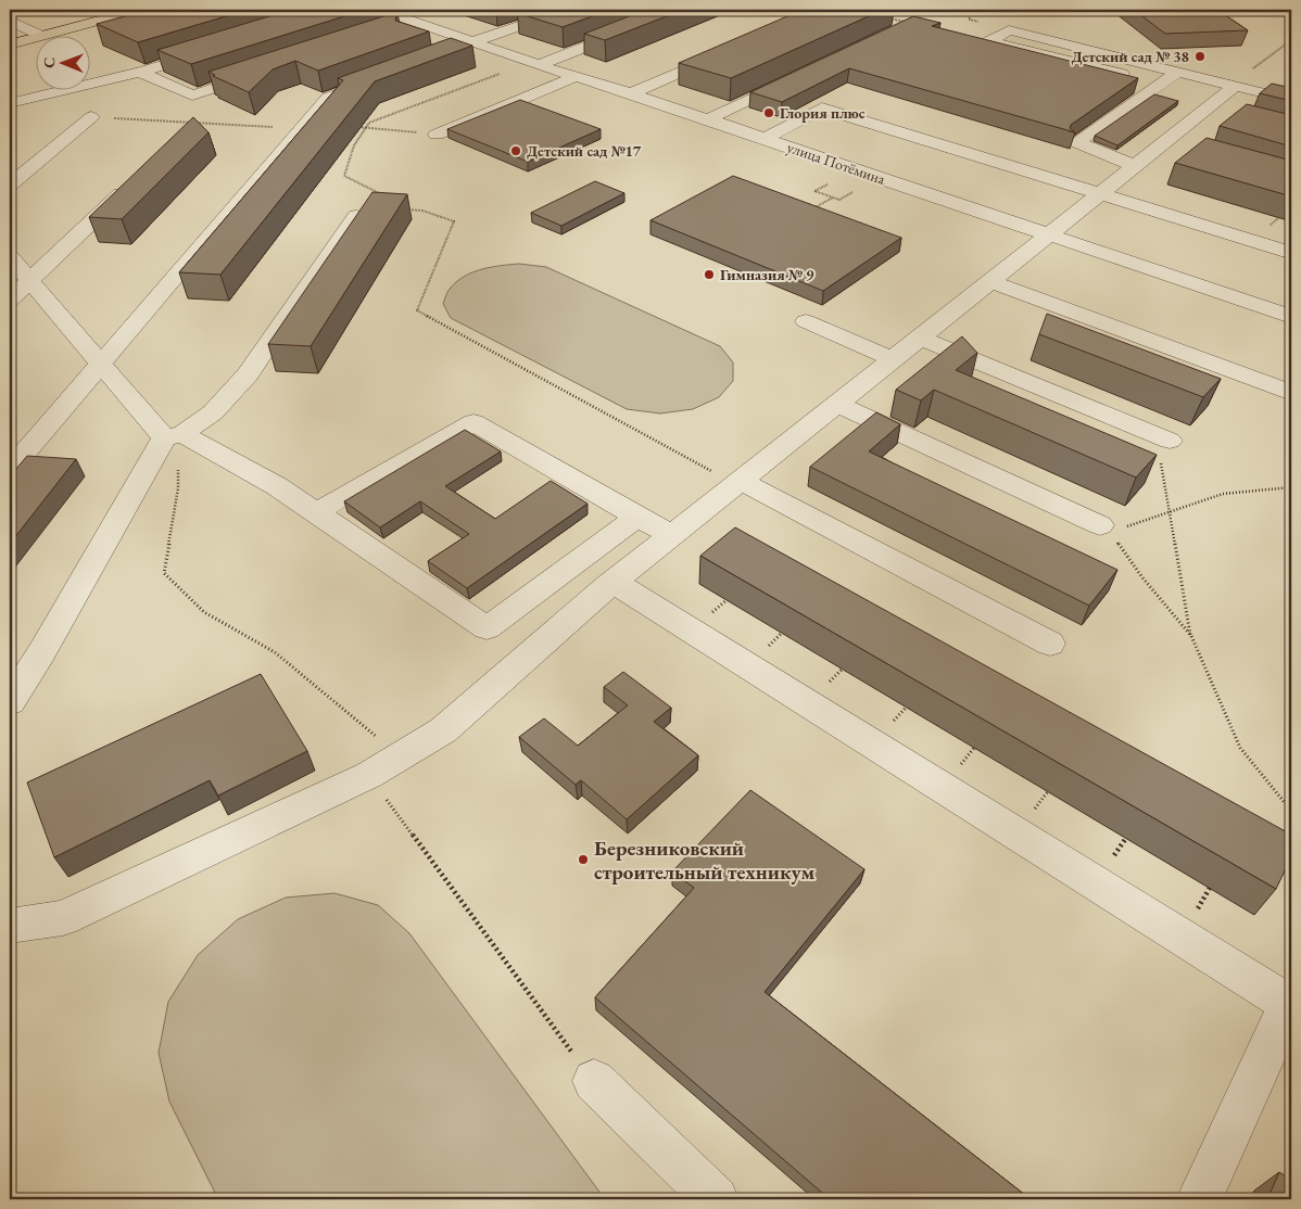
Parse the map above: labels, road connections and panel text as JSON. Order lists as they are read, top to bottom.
{
  "streets": {
    "street": ["улица Потёмина"]
  },
  "places": [
    "Детский сад № 38",
    "Глория плюс",
    "Детский сад №17",
    "Гимназия № 9",
    "Березниковский строительный техникум"
  ],
  "north": "left"
}
